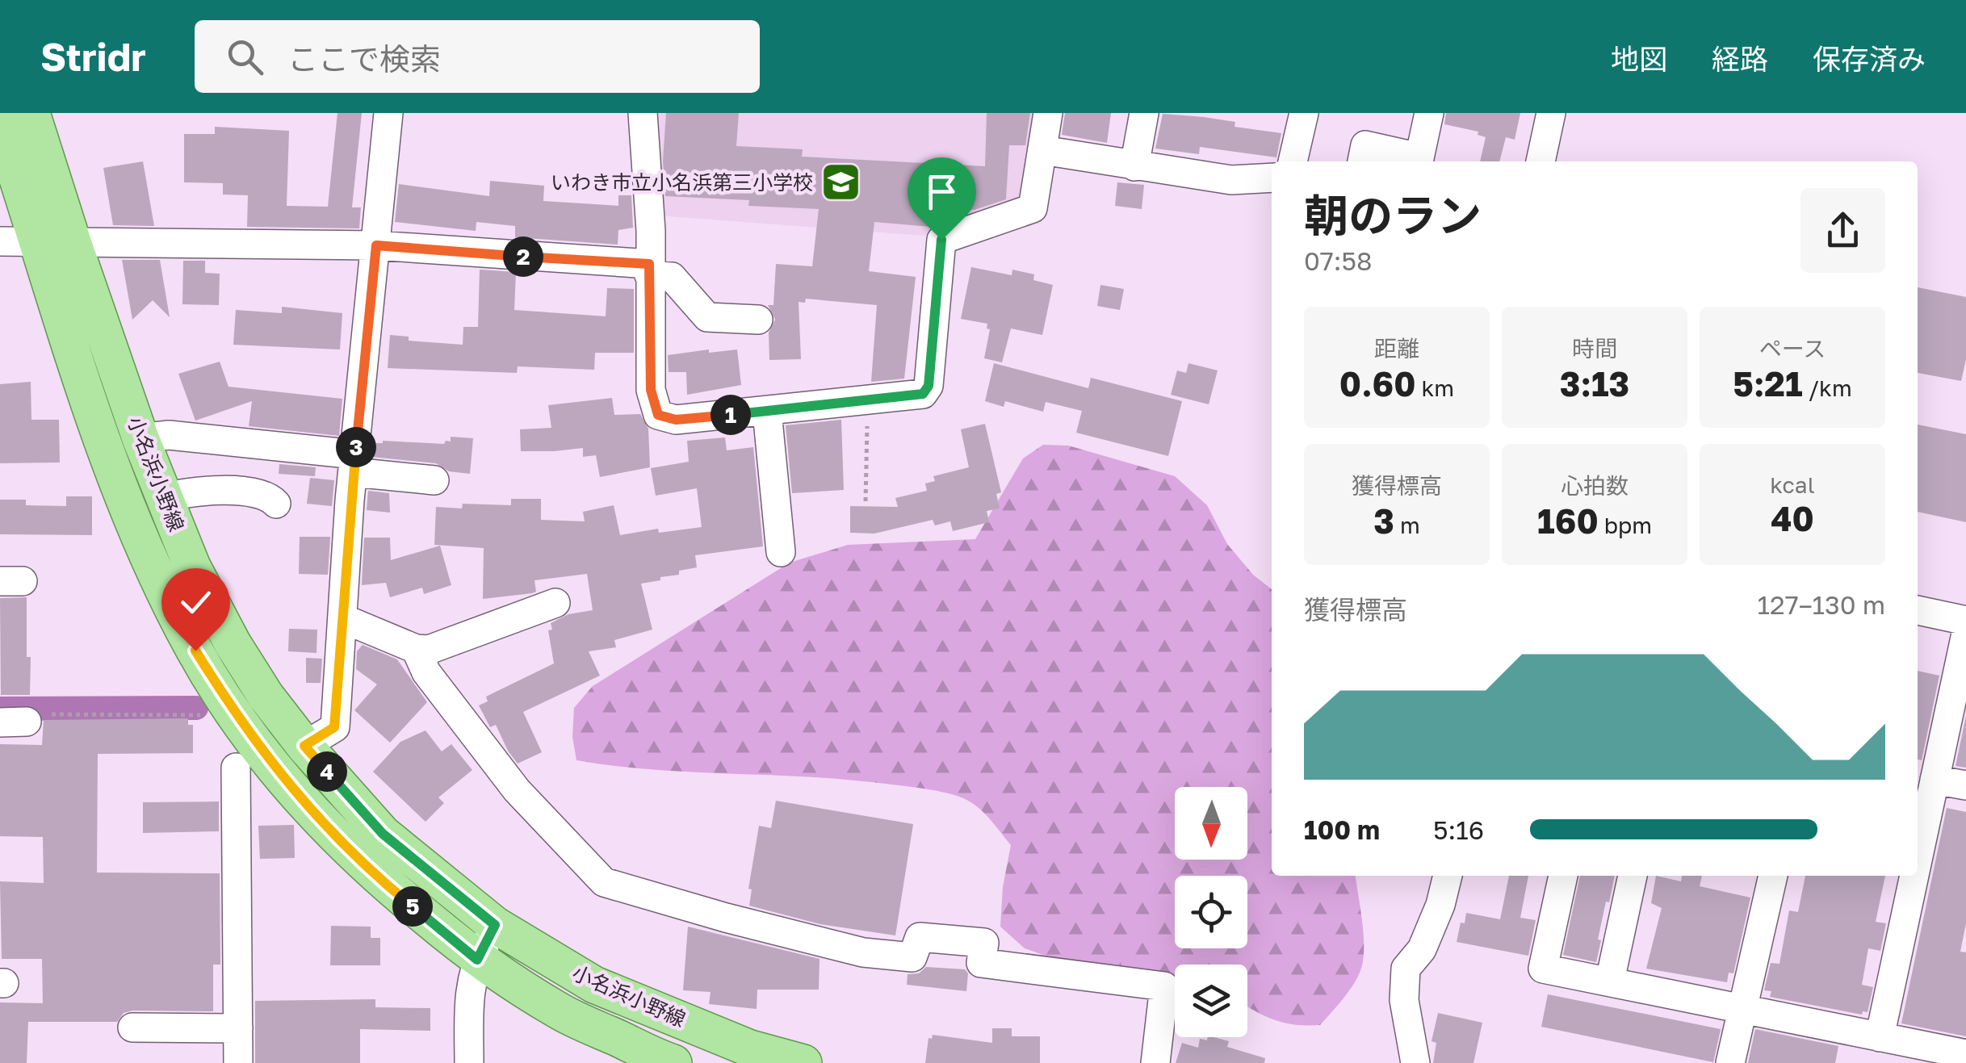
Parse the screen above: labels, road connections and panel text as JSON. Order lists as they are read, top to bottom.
{
  "streets": {
    "main road": ["小名浜小野線"]
  },
  "places": {
    "school or university": ["いわき市立小名浜第三小学校"]
  },
  "north": "bottom",
  "page": {
    "header": "Stridr",
    "search": "ここで検索",
    "nav": ["地図", "経路", "保存済み"],
    "heading": ["朝のラン", "07:58"],
    "pins": [
      "2",
      "1",
      "3",
      "4",
      "5"
    ],
    "stats": [
      ["距離", "0.60 km"],
      ["時間", "3:13"],
      ["ペース", "5:21 /km"],
      ["獲得標高", "3 m"],
      ["心拍数", "160 bpm"],
      ["kcal", "40"]
    ],
    "chart": ["獲得標高", "127–130 m"],
    "list": [
      {
        "name": "100 m",
        "note": "5:16"
      }
    ]
  }
}
